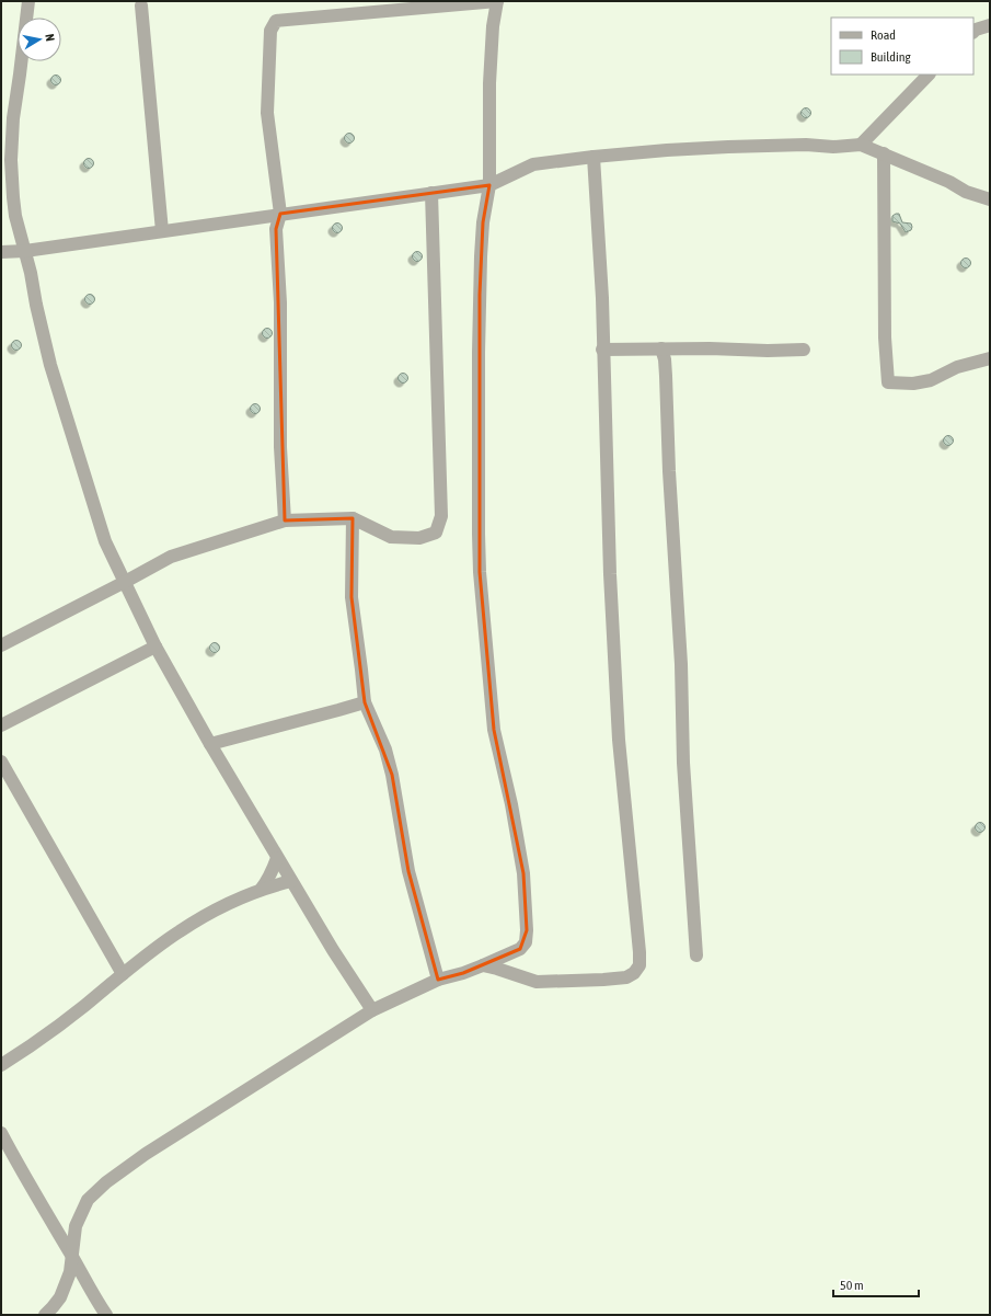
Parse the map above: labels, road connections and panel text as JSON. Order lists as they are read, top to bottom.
{
  "legend": ["Road", "Building"],
  "scale_bar": "50 m",
  "north": "right"
}
